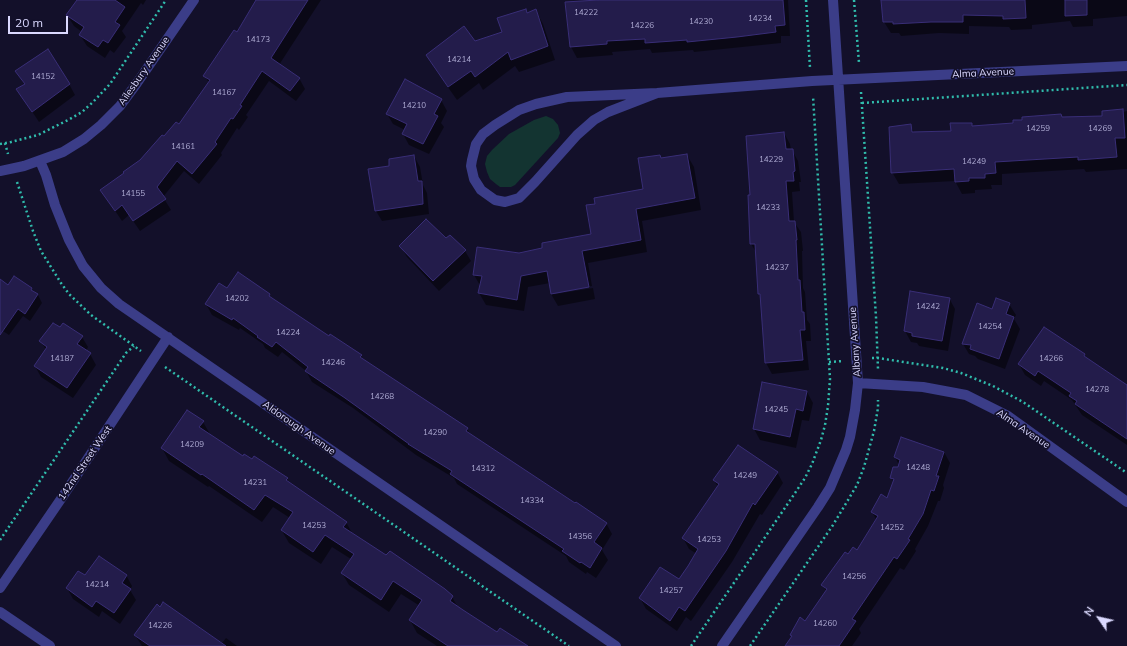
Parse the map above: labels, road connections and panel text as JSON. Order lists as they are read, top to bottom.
{
  "streets": {
    "street": [
      "Ailesbury Avenue",
      "Alma Avenue",
      "Albany Avenue",
      "Aldorough Avenue",
      "142nd Street West"
    ]
  },
  "crossings": [
    ["Ailesbury Avenue", "Aldorough Avenue"],
    ["Alma Avenue", "Albany Avenue"],
    ["Aldorough Avenue", "142nd Street West"]
  ],
  "house_numbers": [
    "14222",
    "14234",
    "14230",
    "14226",
    "14173",
    "14214",
    "14152",
    "14167",
    "14210",
    "14259",
    "14269",
    "14161",
    "14229",
    "14249",
    "14155",
    "14233",
    "14237",
    "14202",
    "14242",
    "14254",
    "14224",
    "14187",
    "14266",
    "14246",
    "14278",
    "14268",
    "14245",
    "14290",
    "14209",
    "14248",
    "14312",
    "14249",
    "14231",
    "14334",
    "14253",
    "14252",
    "14356",
    "14253",
    "14256",
    "14214",
    "14257",
    "14260",
    "14226"
  ],
  "scale_bar": "20 m",
  "north": "top left"
}
